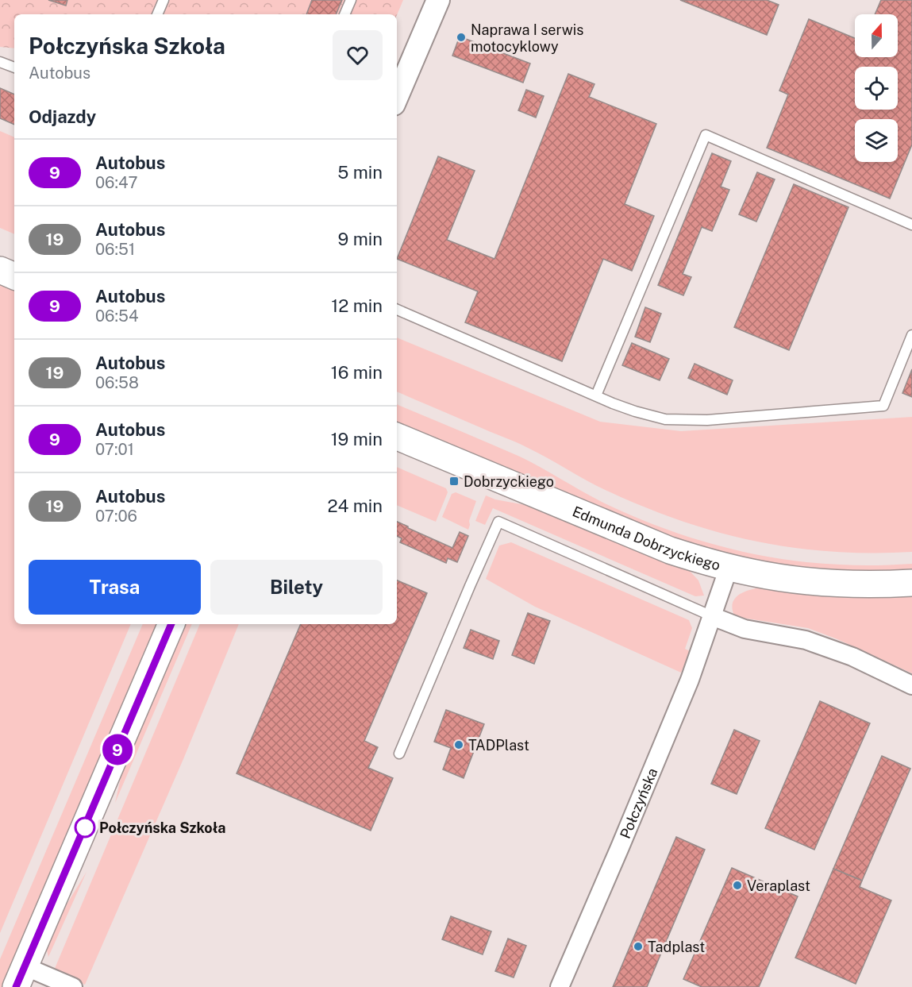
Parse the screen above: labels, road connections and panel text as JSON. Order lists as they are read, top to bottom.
{
  "streets": {
    "main road": ["Edmunda Dobrzyckiego"],
    "street": ["Połczyńska"]
  },
  "crossings": [
    ["Edmunda Dobrzyckiego", "Połczyńska"]
  ],
  "places": {
    "other": [
      "Naprawa I serwis motocyklowy",
      "TADPlast",
      "Połczyńska Szkoła",
      "Veraplast",
      "Tadplast"
    ],
    "transit": ["Dobrzyckiego"]
  },
  "lines": ["bus line 9"],
  "north": "top",
  "page": {
    "on_map": "9",
    "heading": [
      ["Połczyńska Szkoła", "Autobus"],
      "Odjazdy"
    ],
    "list": [
      {
        "mark": "9",
        "name": "Autobus",
        "note": "06:47",
        "value": "5 min"
      },
      {
        "mark": "19",
        "name": "Autobus",
        "note": "06:51",
        "value": "9 min"
      },
      {
        "mark": "9",
        "name": "Autobus",
        "note": "06:54",
        "value": "12 min"
      },
      {
        "mark": "19",
        "name": "Autobus",
        "note": "06:58",
        "value": "16 min"
      },
      {
        "mark": "9",
        "name": "Autobus",
        "note": "07:01",
        "value": "19 min"
      },
      {
        "mark": "19",
        "name": "Autobus",
        "note": "07:06",
        "value": "24 min"
      }
    ],
    "buttons": ["Trasa", "Bilety"]
  }
}
